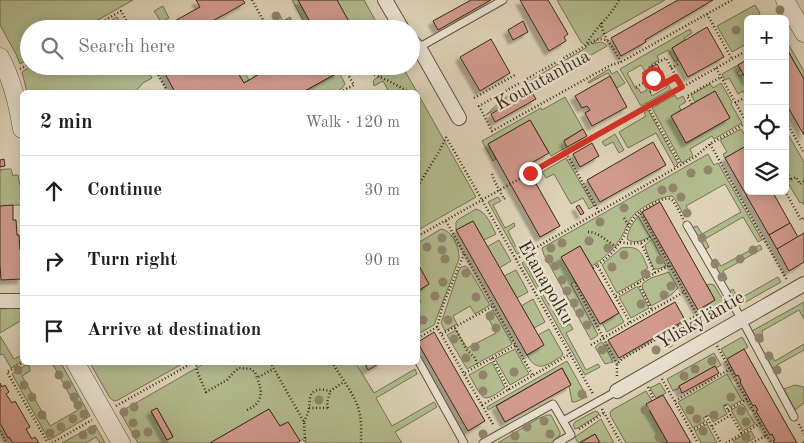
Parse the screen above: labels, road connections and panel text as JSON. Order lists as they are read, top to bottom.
{
  "streets": {
    "street": ["Yliskyläntie"],
    "path": ["Koulutanhua", "Etanapolku"]
  },
  "page": {
    "map_buttons": ["+", "−"],
    "search": "Search here",
    "heading": ["2 min", "Walk · 120 m"],
    "list": [
      ["Continue", "30 m"],
      ["Turn right", "90 m"],
      "Arrive at destination"
    ]
  }
}
